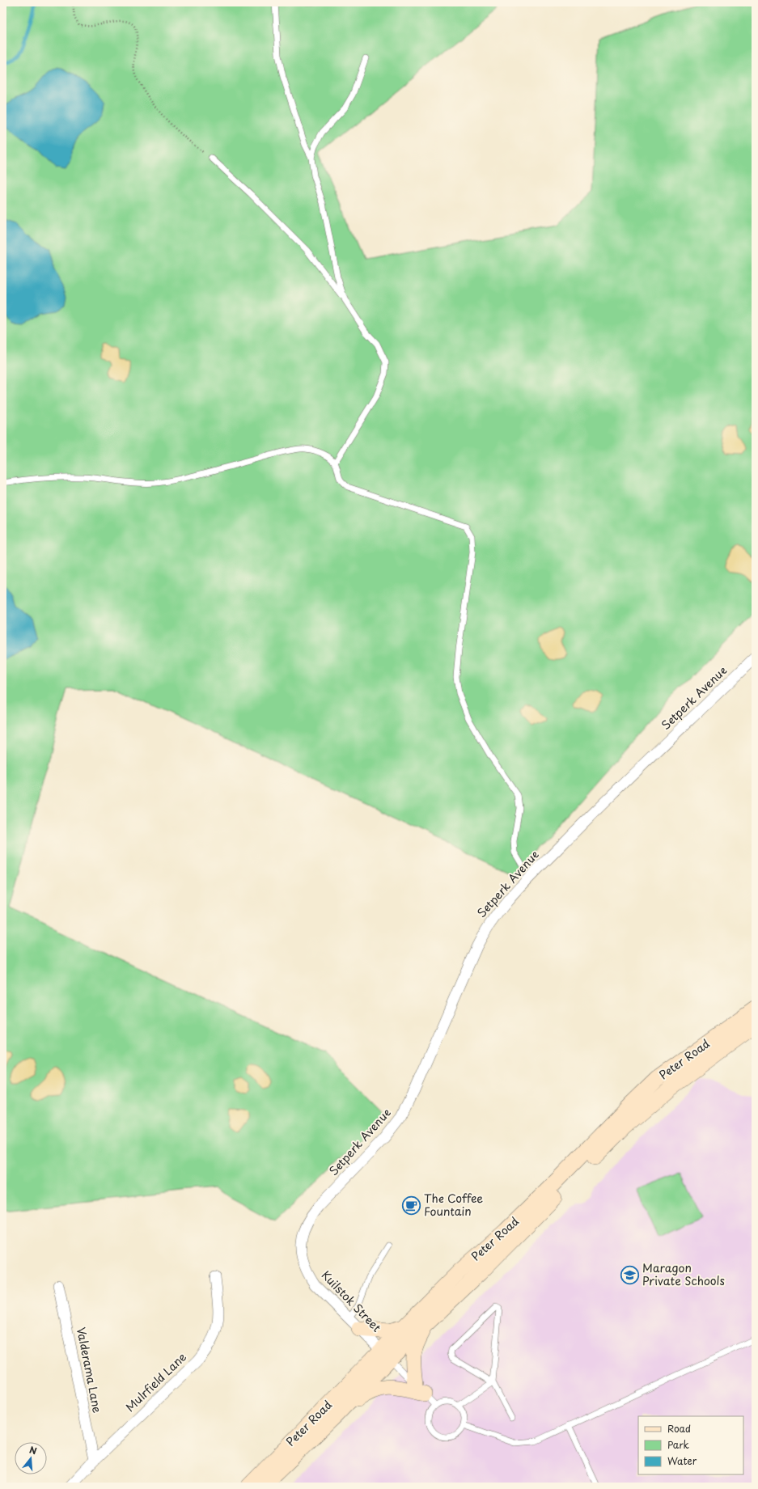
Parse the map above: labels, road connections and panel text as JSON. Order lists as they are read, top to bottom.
{
  "streets": {
    "main road": ["Peter Road"],
    "street": [
      "Setperk Avenue",
      "Kuilstok Street",
      "Valderama Lane",
      "Mulrfield Lane"
    ]
  },
  "crossings": [
    ["Setperk Avenue", "Kuilstok Street"],
    ["Peter Road", "Kuilstok Street"],
    ["Valderama Lane", "Mulrfield Lane"]
  ],
  "places": {
    "cafe": ["The Coffee Fountain"],
    "school or university": ["Maragon Private Schools"]
  },
  "legend": ["Road", "Park", "Water"],
  "north": "top"
}
